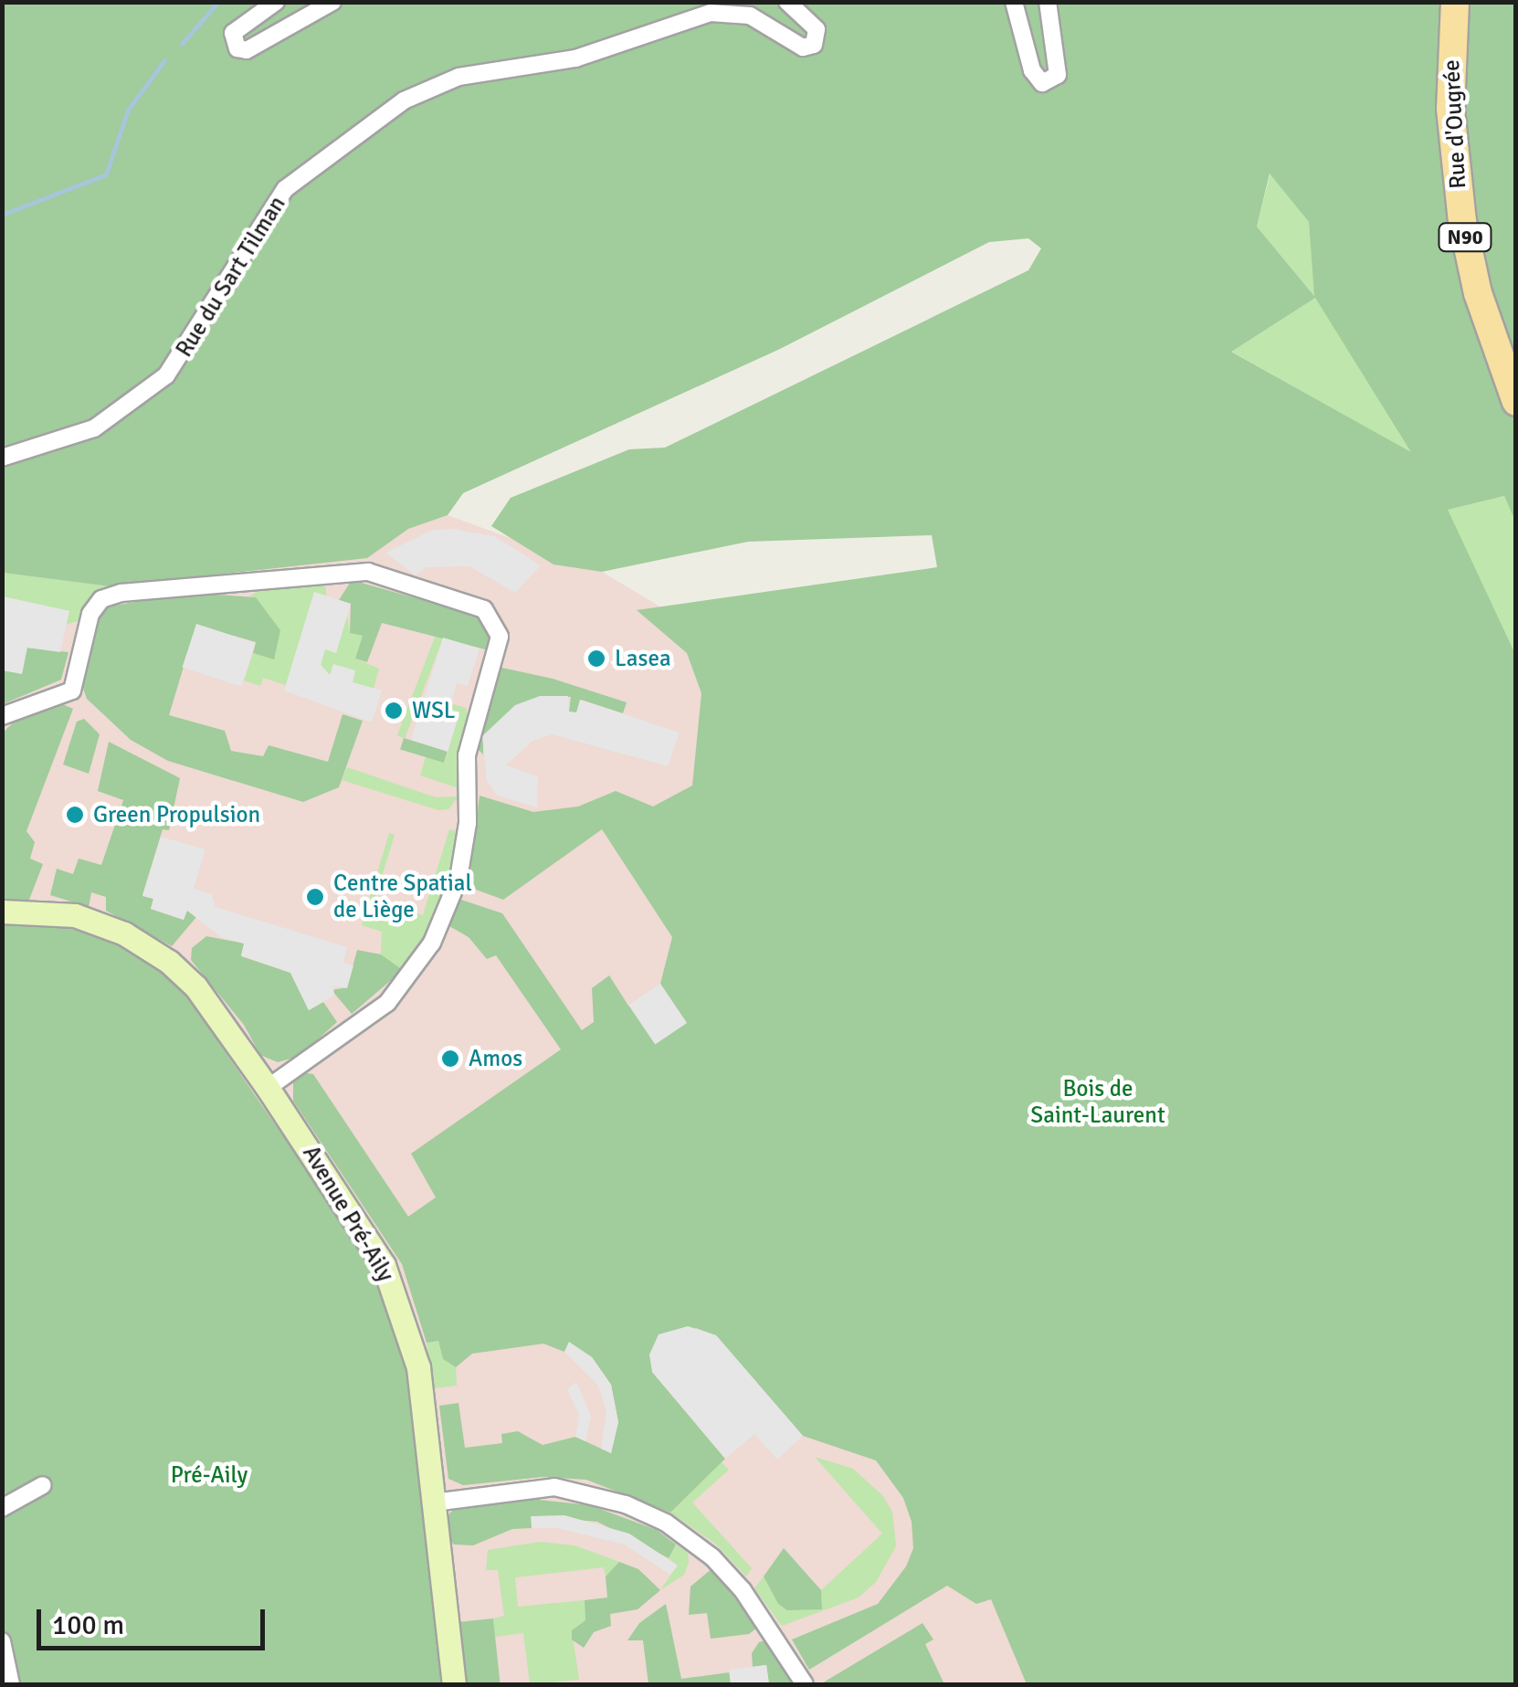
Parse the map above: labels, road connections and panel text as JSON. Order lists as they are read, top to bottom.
{
  "streets": {
    "main road": ["Rue d'Ougrée", "N90"],
    "street": ["Rue du Sart Tilman", "Avenue Pré-Aily"]
  },
  "parks": ["Bois de Saint-Laurent", "Pré-Aily"],
  "places": [
    "Lasea",
    "WSL",
    "Green Propulsion",
    "Centre Spatial de Liège",
    "Amos"
  ],
  "scale_bar": "100 m"
}
